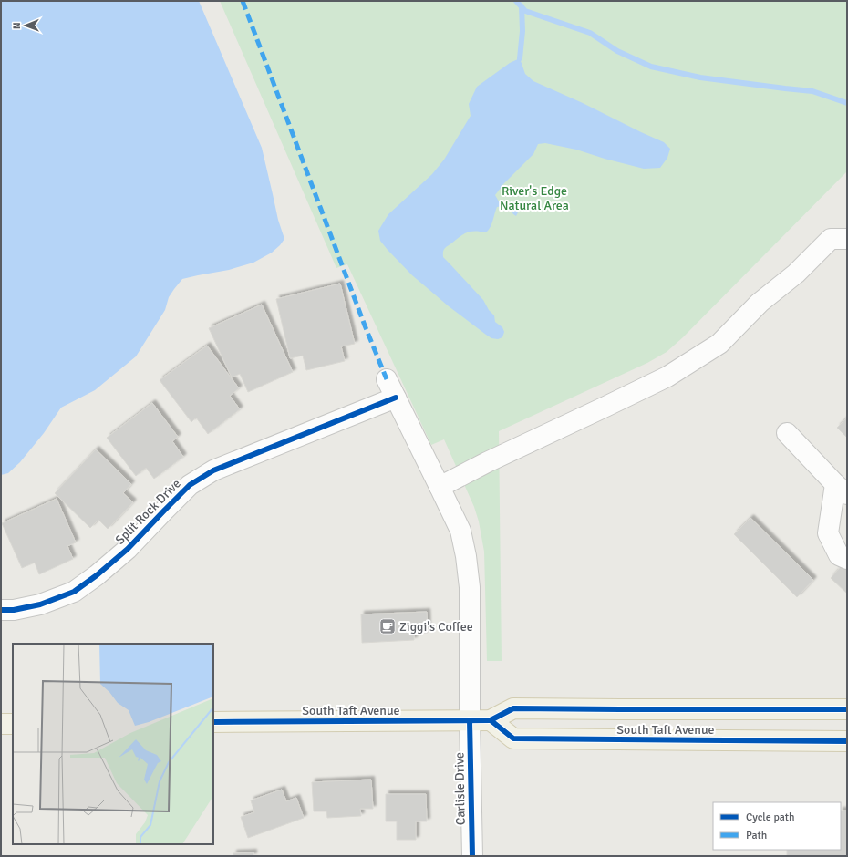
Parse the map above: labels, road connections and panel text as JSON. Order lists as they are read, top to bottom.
{
  "streets": {
    "main road": ["South Taft Avenue"],
    "street": ["Split Rock Drive", "Carlisle Drive"]
  },
  "crossings": [
    ["Split Rock Drive", "Carlisle Drive"],
    ["South Taft Avenue", "Carlisle Drive"]
  ],
  "parks": ["River's Edge Natural Area"],
  "places": {
    "cafe": ["Ziggi's Coffee"]
  },
  "legend": ["Cycle path", "Path"],
  "north": "left"
}
